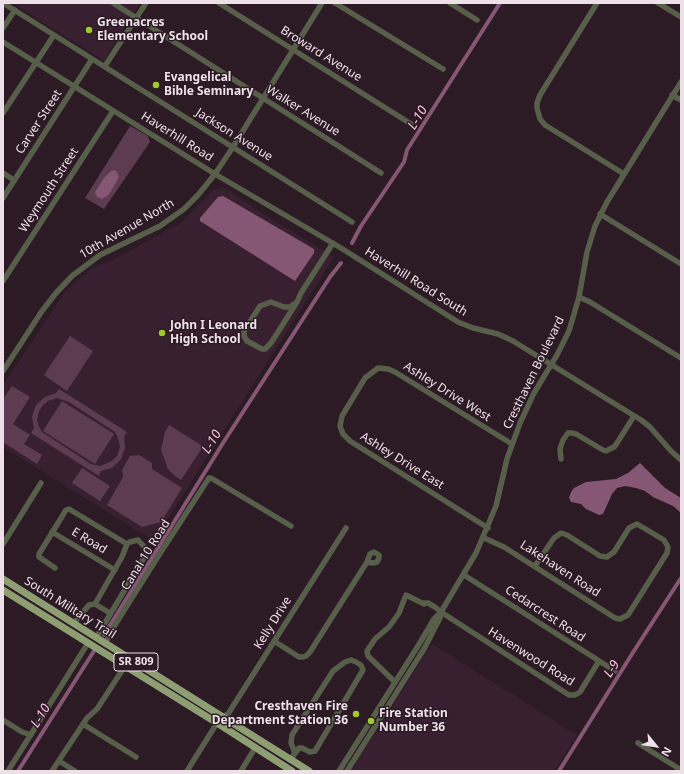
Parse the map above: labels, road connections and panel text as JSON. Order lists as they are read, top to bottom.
{
  "streets": {
    "main road": ["South Military Trail", "SR 809"],
    "street": [
      "Broward Avenue",
      "Walker Avenue",
      "Carver Street",
      "Jackson Avenue",
      "Haverhill Road",
      "Weymouth Street",
      "10th Avenue North",
      "Haverhill Road South",
      "Cresthaven Boulevard",
      "Ashley Drive West",
      "Ashley Drive East",
      "E Road",
      "Canal 10 Road",
      "Lakehaven Road",
      "Cedarcrest Road",
      "Kelly Drive",
      "Havenwood Road"
    ]
  },
  "crossings": [
    ["Broward Avenue", "10th Avenue North"],
    ["Walker Avenue", "10th Avenue North"],
    ["Carver Street", "Jackson Avenue"],
    ["Carver Street", "Haverhill Road"],
    ["Jackson Avenue", "10th Avenue North"],
    ["Haverhill Road", "Weymouth Street"],
    ["Haverhill Road", "10th Avenue North"],
    ["Haverhill Road", "Haverhill Road South"],
    ["Haverhill Road South", "Cresthaven Boulevard"],
    ["Cresthaven Boulevard", "Ashley Drive West"],
    ["Cresthaven Boulevard", "Ashley Drive East"],
    ["Cresthaven Boulevard", "Lakehaven Road"],
    ["Cresthaven Boulevard", "Cedarcrest Road"],
    ["Cresthaven Boulevard", "Havenwood Road"],
    ["Ashley Drive West", "Ashley Drive East"],
    ["Canal 10 Road", "South Military Trail"],
    ["South Military Trail", "Kelly Drive"],
    ["Cedarcrest Road", "Havenwood Road"]
  ],
  "water": ["L-10", "L-9"],
  "places": [
    "Greenacres Elementary School",
    "Evangelical Bible Seminary",
    "John I Leonard High School",
    "Cresthaven Fire Department Station 36",
    "Fire Station Number 36"
  ],
  "north": "bottom right"
}
